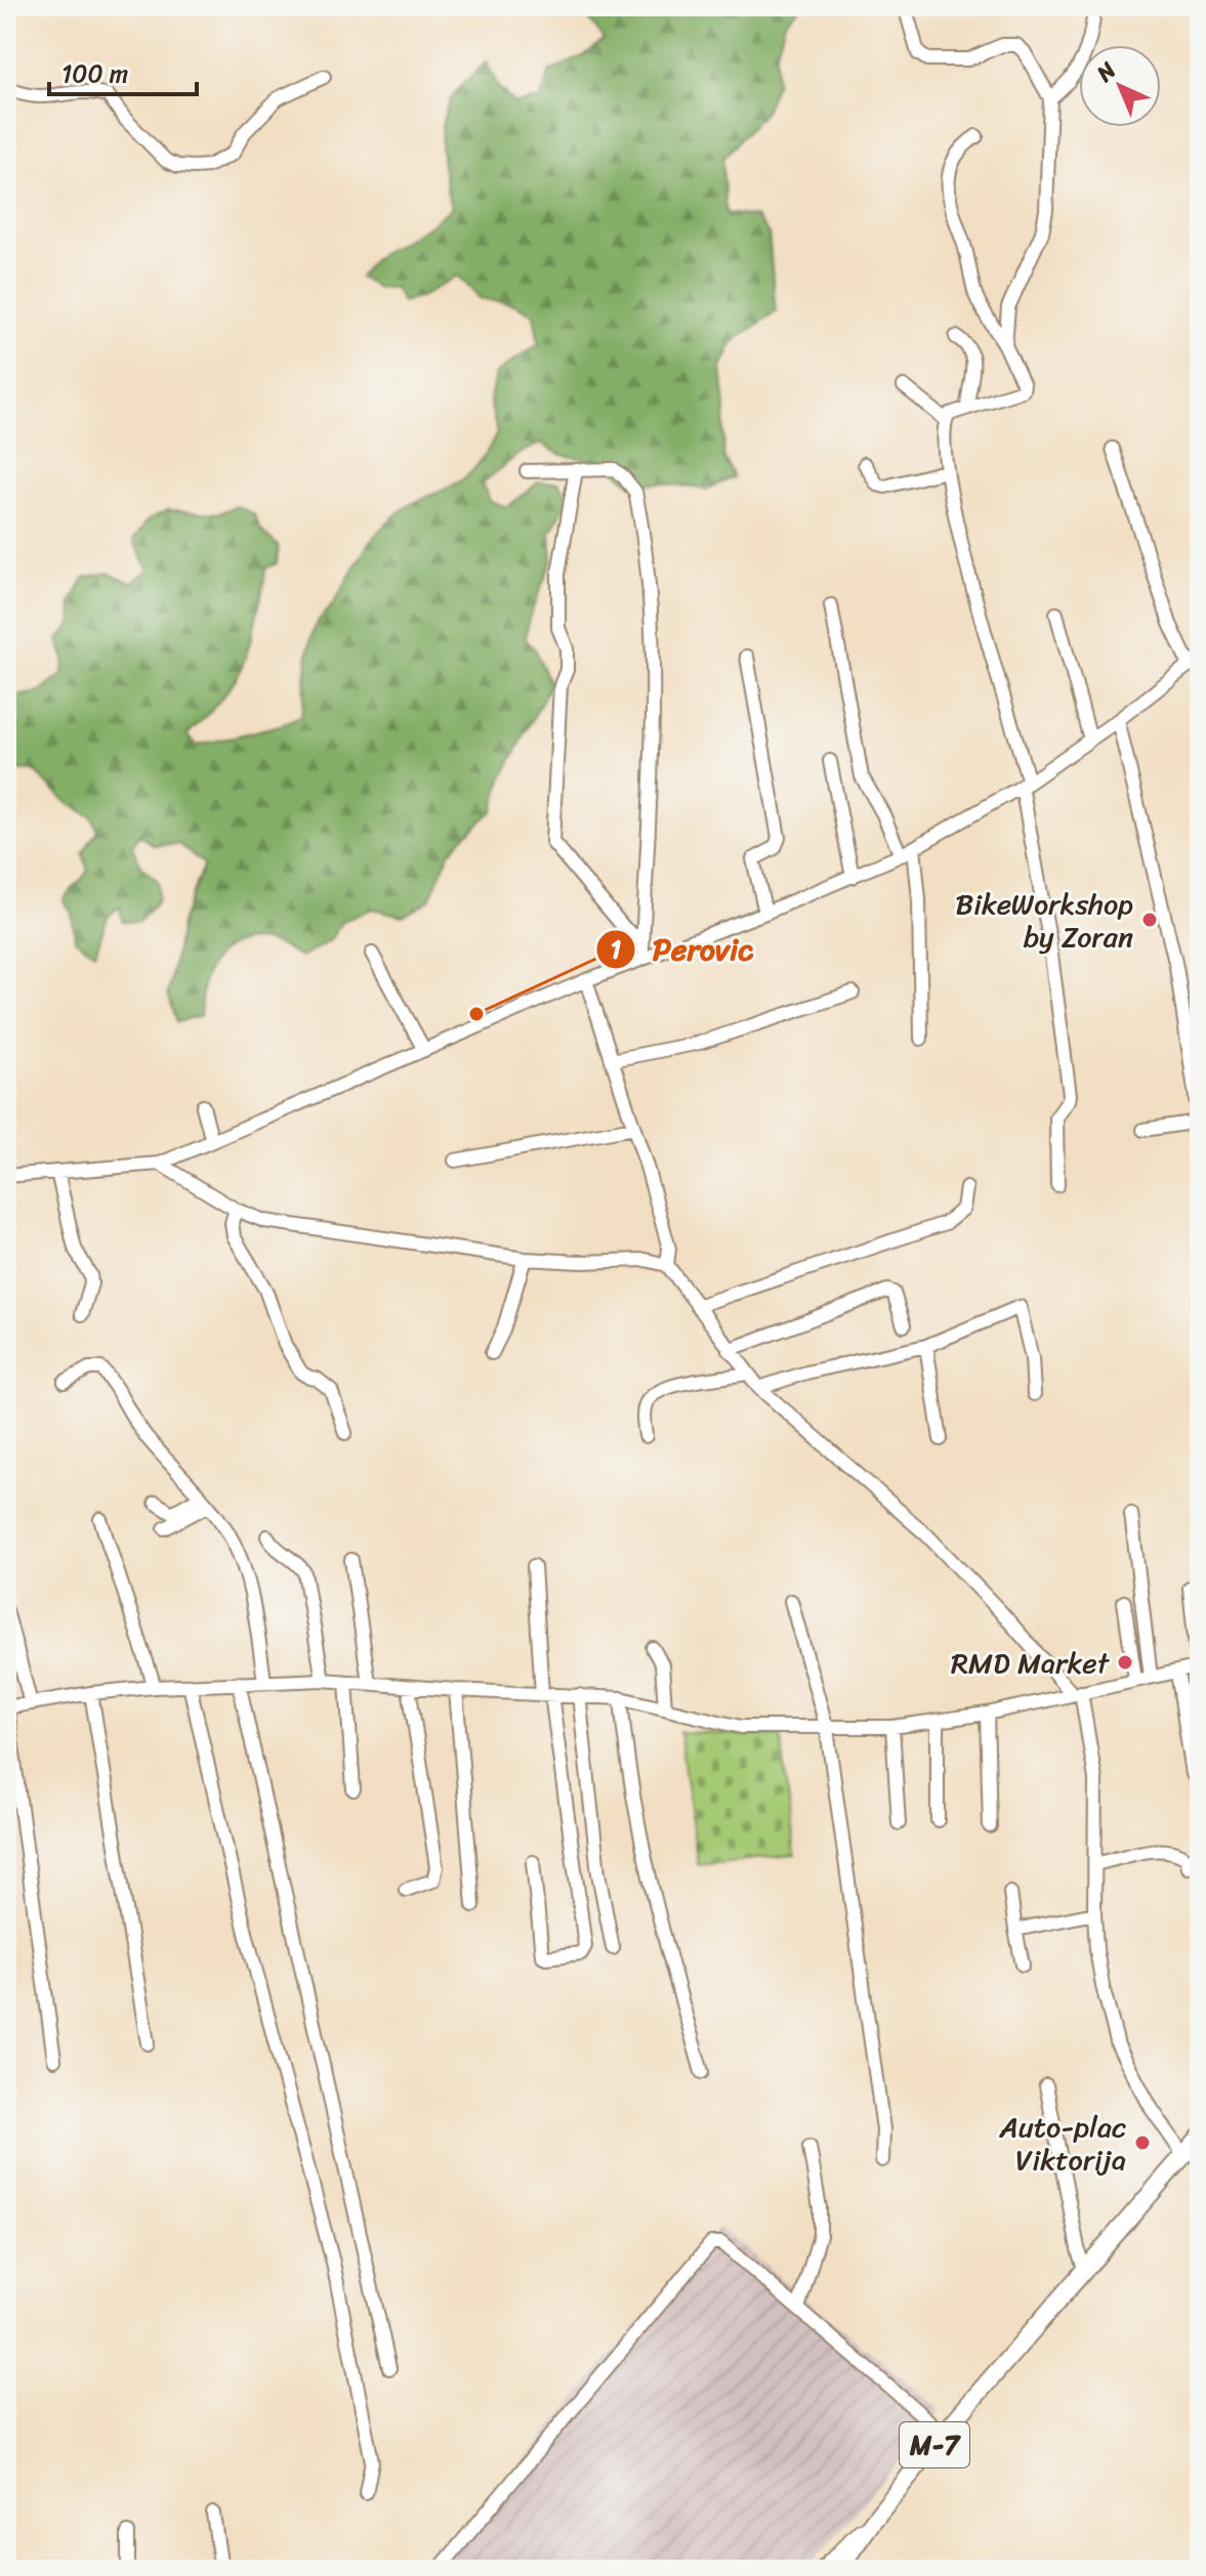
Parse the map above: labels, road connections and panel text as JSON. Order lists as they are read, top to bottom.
{
  "streets": {
    "main road": ["M-7"]
  },
  "places": [
    "BikeWorkshop by Zoran",
    "Perovic",
    "RMD Market",
    "Auto-plac Viktorija"
  ],
  "scale_bar": "100 m",
  "north": "top left"
}
